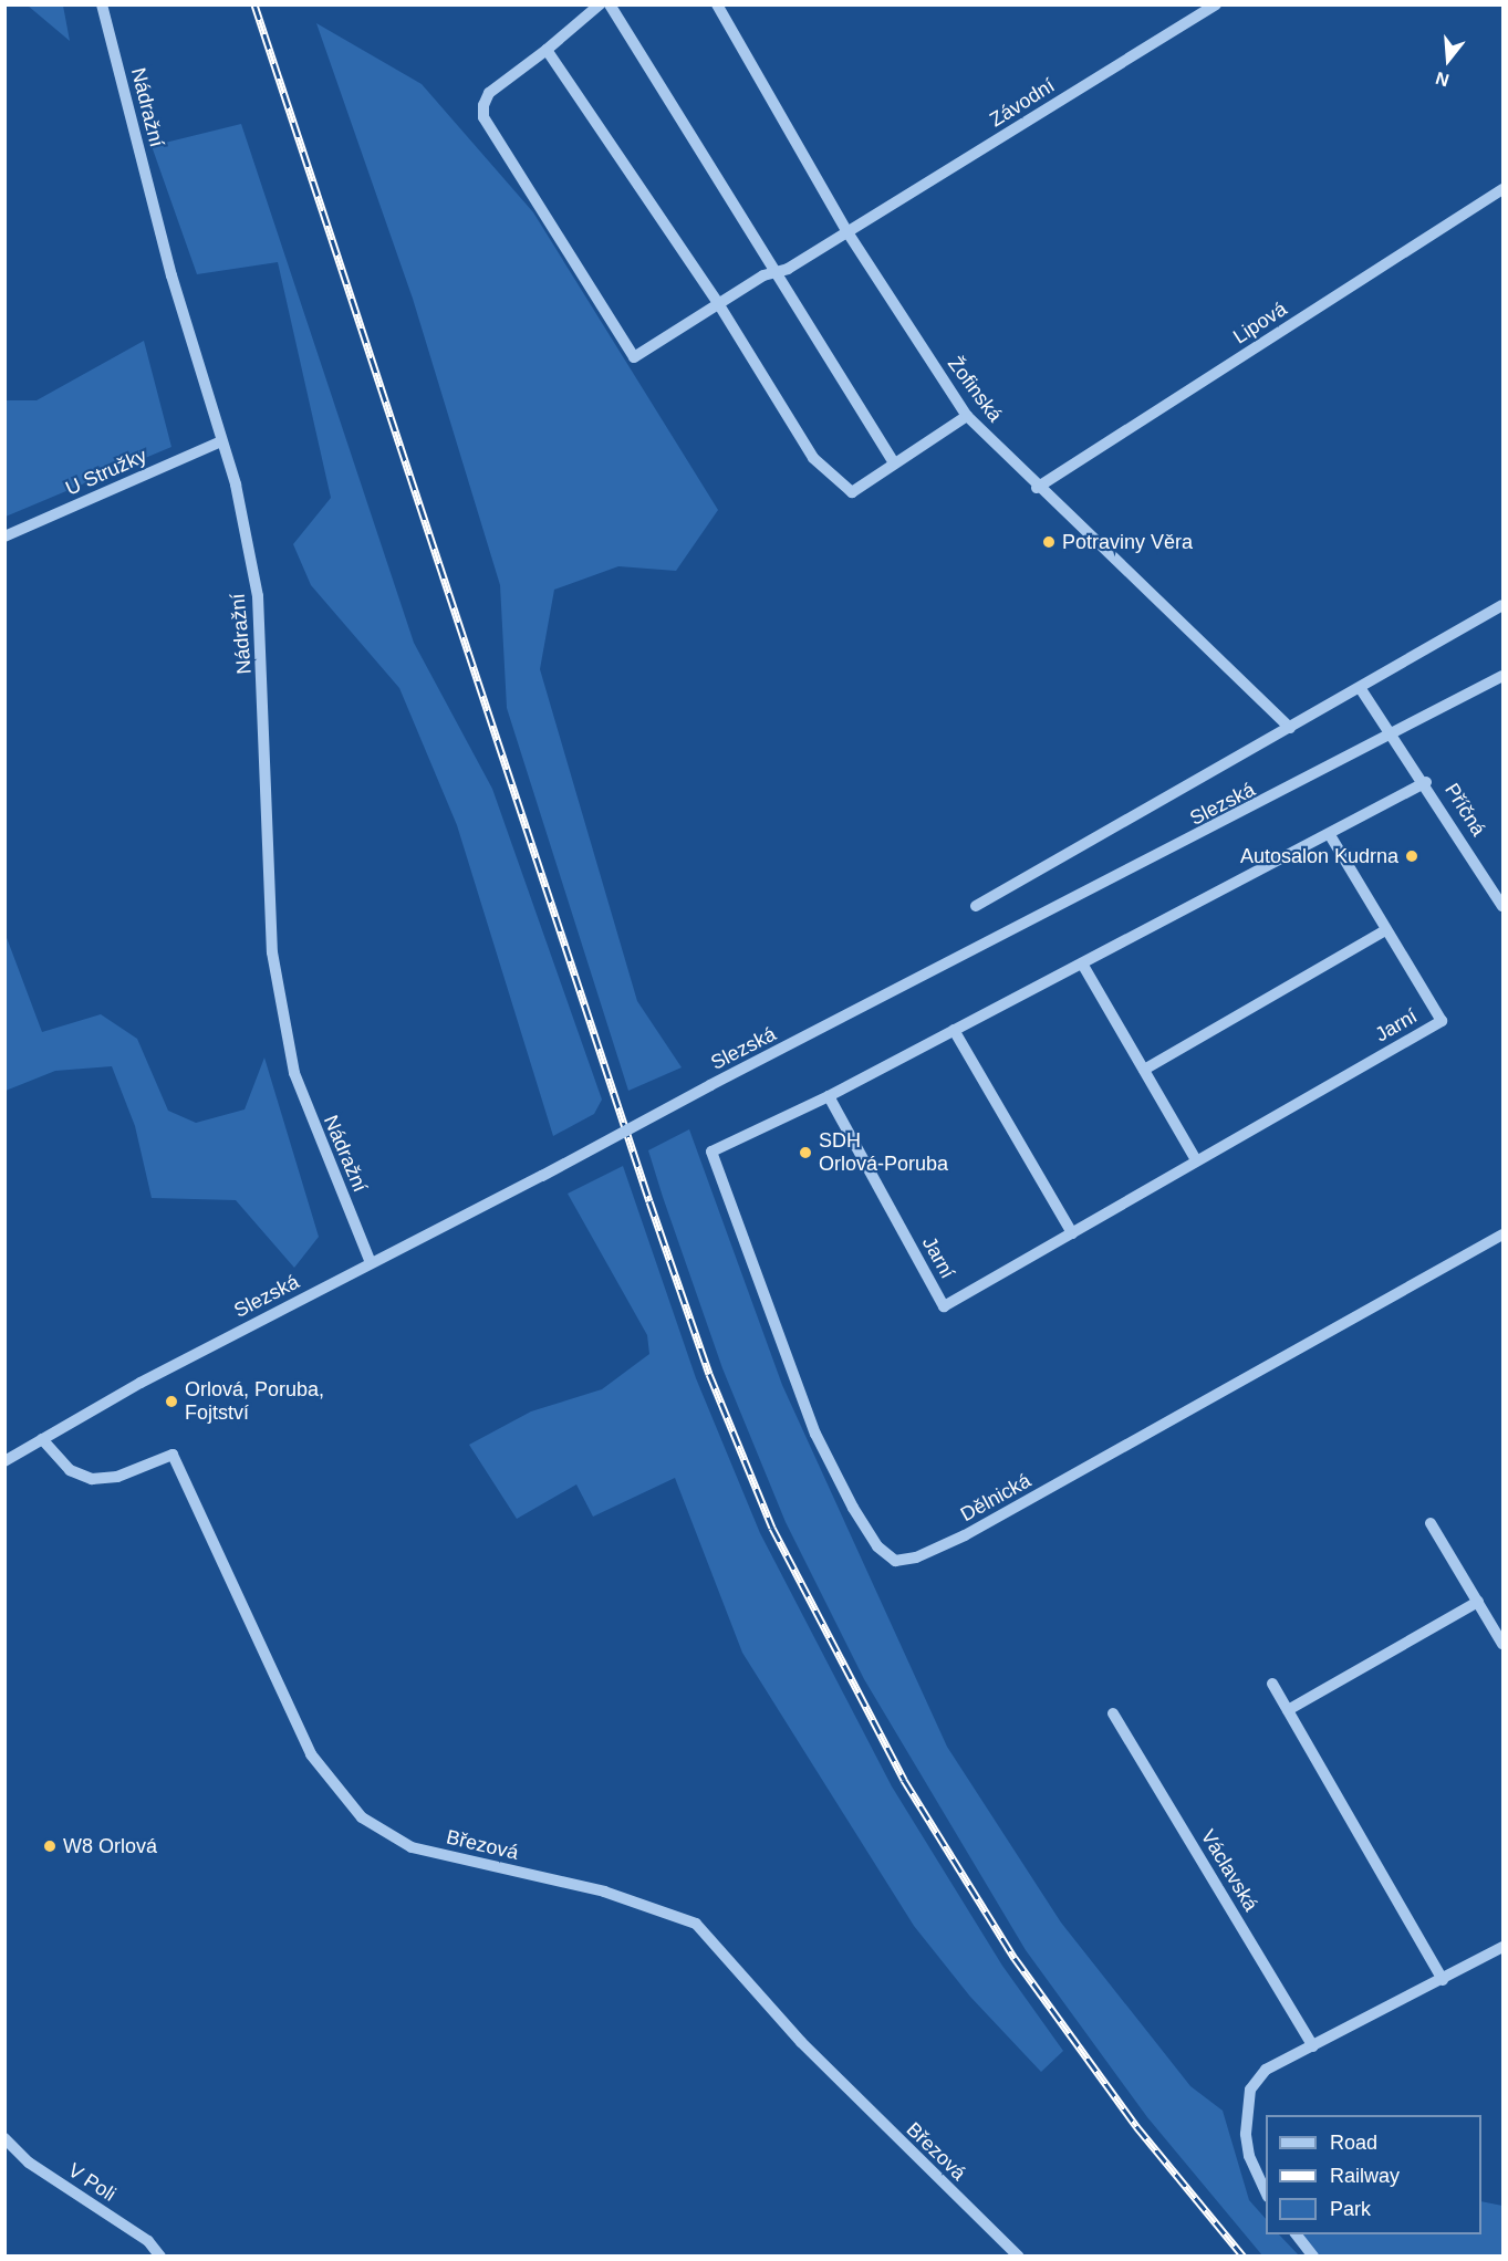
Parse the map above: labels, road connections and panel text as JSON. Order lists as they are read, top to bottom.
{
  "streets": {
    "street": [
      "Závodní",
      "Nádražní",
      "Lipová",
      "Žofinská",
      "U Stružky",
      "Slezská",
      "Příčná",
      "Jarní",
      "Dělnická",
      "Březová",
      "Václavská",
      "V Poli"
    ]
  },
  "crossings": [
    ["Závodní", "Žofinská"],
    ["Nádražní", "U Stružky"],
    ["Nádražní", "Slezská"],
    ["Lipová", "Žofinská"],
    ["Žofinská", "Slezská"],
    ["Slezská", "Příčná"],
    ["Slezská", "Březová"],
    ["Jarní", "Dělnická"]
  ],
  "places": [
    "Potraviny Věra",
    "Autosalon Kudrna",
    "SDH Orlová-Poruba",
    "Orlová, Poruba, Fojtství",
    "W8 Orlová"
  ],
  "legend": ["Road", "Railway", "Park"],
  "north": "bottom"
}
